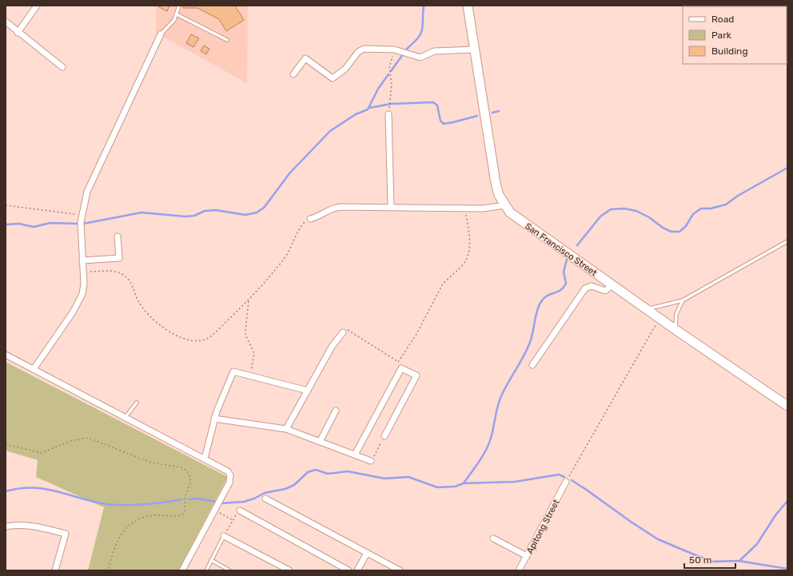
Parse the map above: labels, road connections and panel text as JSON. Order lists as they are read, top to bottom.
{
  "streets": {
    "main road": ["San Francisco Street"],
    "street": ["Apitong Street"]
  },
  "legend": ["Road", "Park", "Building"],
  "scale_bar": "50 m"
}
